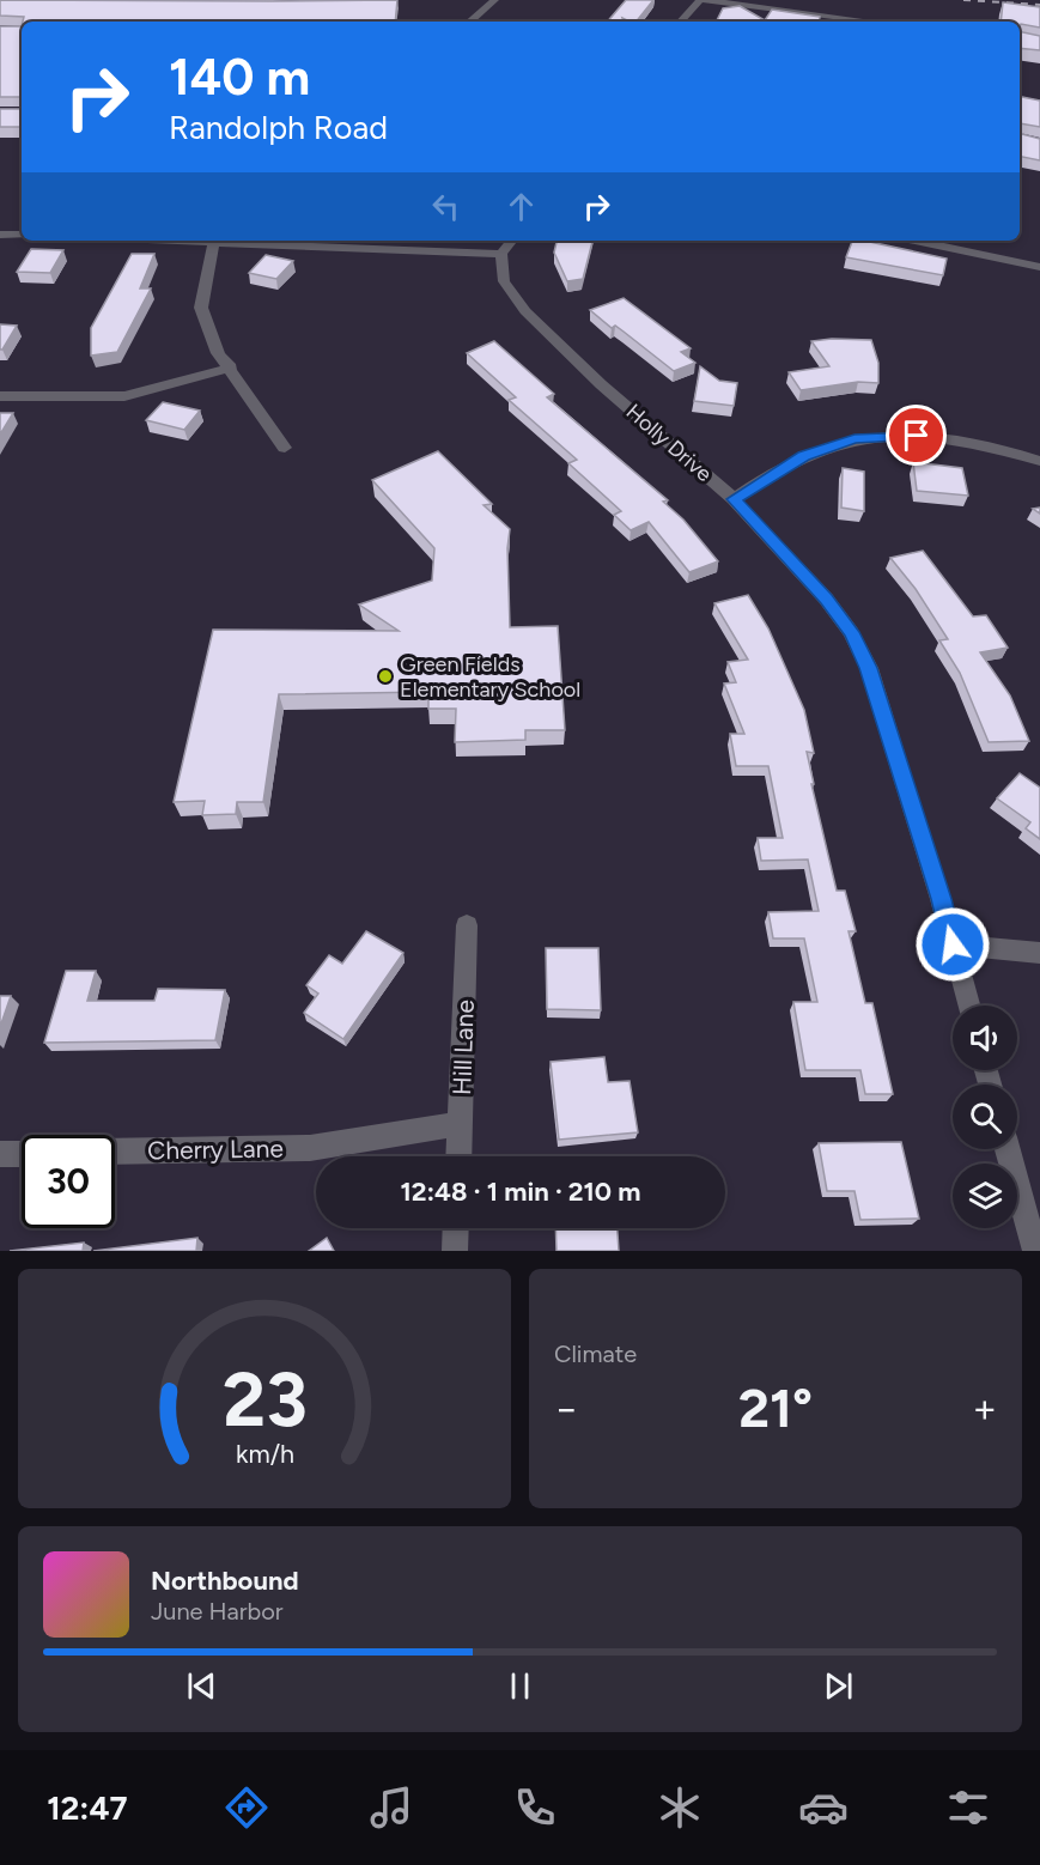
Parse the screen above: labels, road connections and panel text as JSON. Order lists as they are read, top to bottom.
{
  "streets": {
    "street": ["Holly Drive", "Hill Lane", "Cherry Lane"]
  },
  "crossings": [
    ["Hill Lane", "Cherry Lane"]
  ],
  "places": ["Green Fields Elementary School"],
  "page": {
    "turn": ["140 m", "Randolph Road"],
    "limit": "30",
    "trip": "12:48 · 1 min · 210 m",
    "tile": "Climate",
    "heat": ["−", "21°", "+"],
    "song": ["Northbound", "June Harbor"],
    "tabs": "12:47",
    "gauge": ["23", "km/h"]
  }
}
